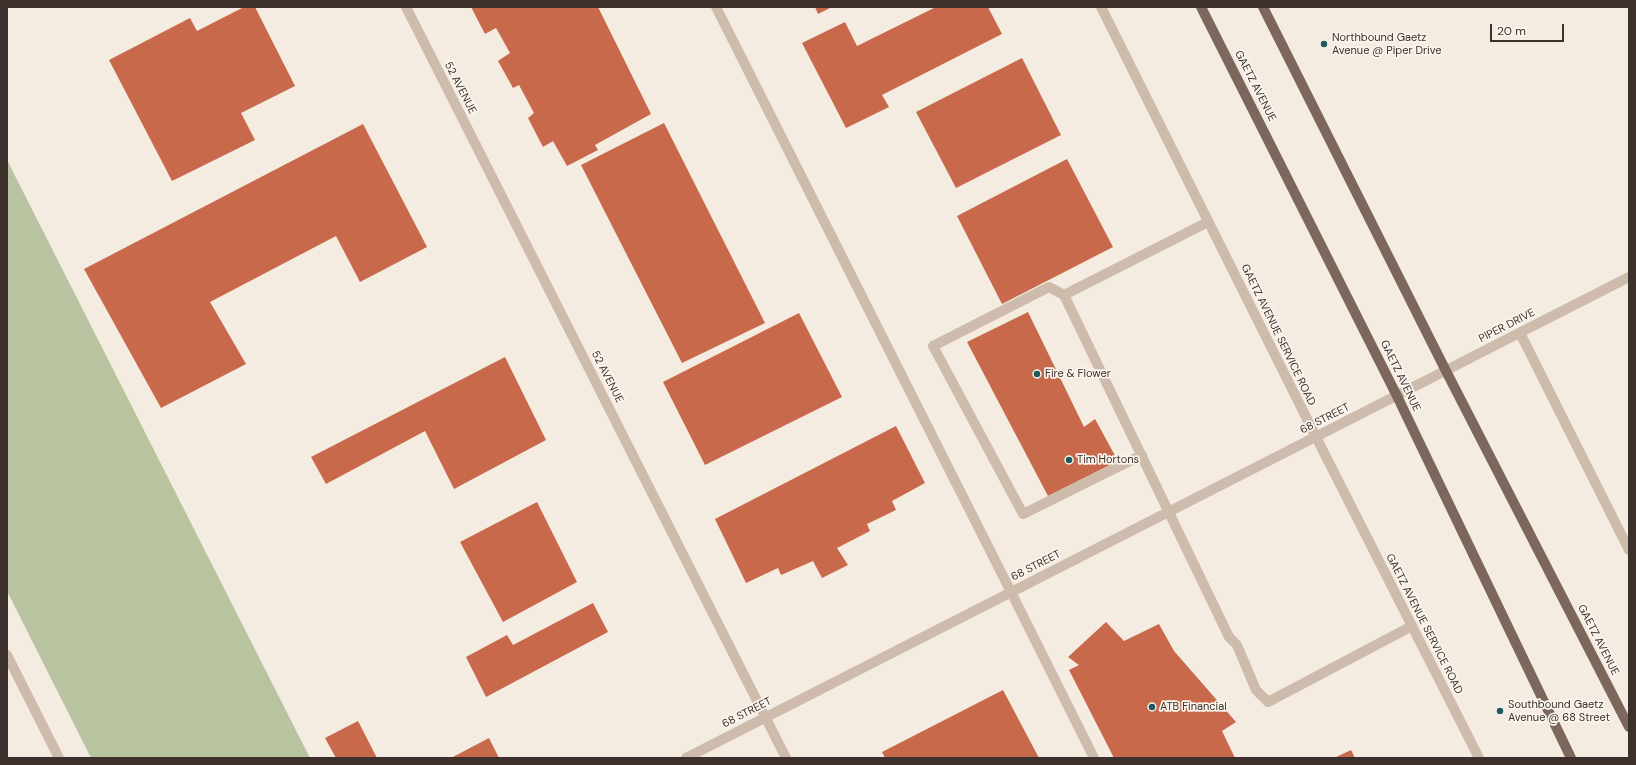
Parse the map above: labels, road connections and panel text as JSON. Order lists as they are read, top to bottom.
{
  "streets": {
    "main road": ["GAETZ AVENUE"],
    "street": [
      "52 AVENUE",
      "PIPER DRIVE",
      "GAETZ AVENUE SERVICE ROAD",
      "68 STREET"
    ]
  },
  "crossings": [
    ["GAETZ AVENUE", "PIPER DRIVE"],
    ["GAETZ AVENUE", "68 STREET"],
    ["52 AVENUE", "68 STREET"],
    ["PIPER DRIVE", "68 STREET"],
    ["GAETZ AVENUE SERVICE ROAD", "68 STREET"]
  ],
  "places": [
    "Northbound Gaetz Avenue @ Piper Drive",
    "Fire & Flower",
    "Tim Hortons",
    "ATB Financial",
    "Southbound Gaetz Avenue @ 68 Street"
  ],
  "scale_bar": "20 m"
}
